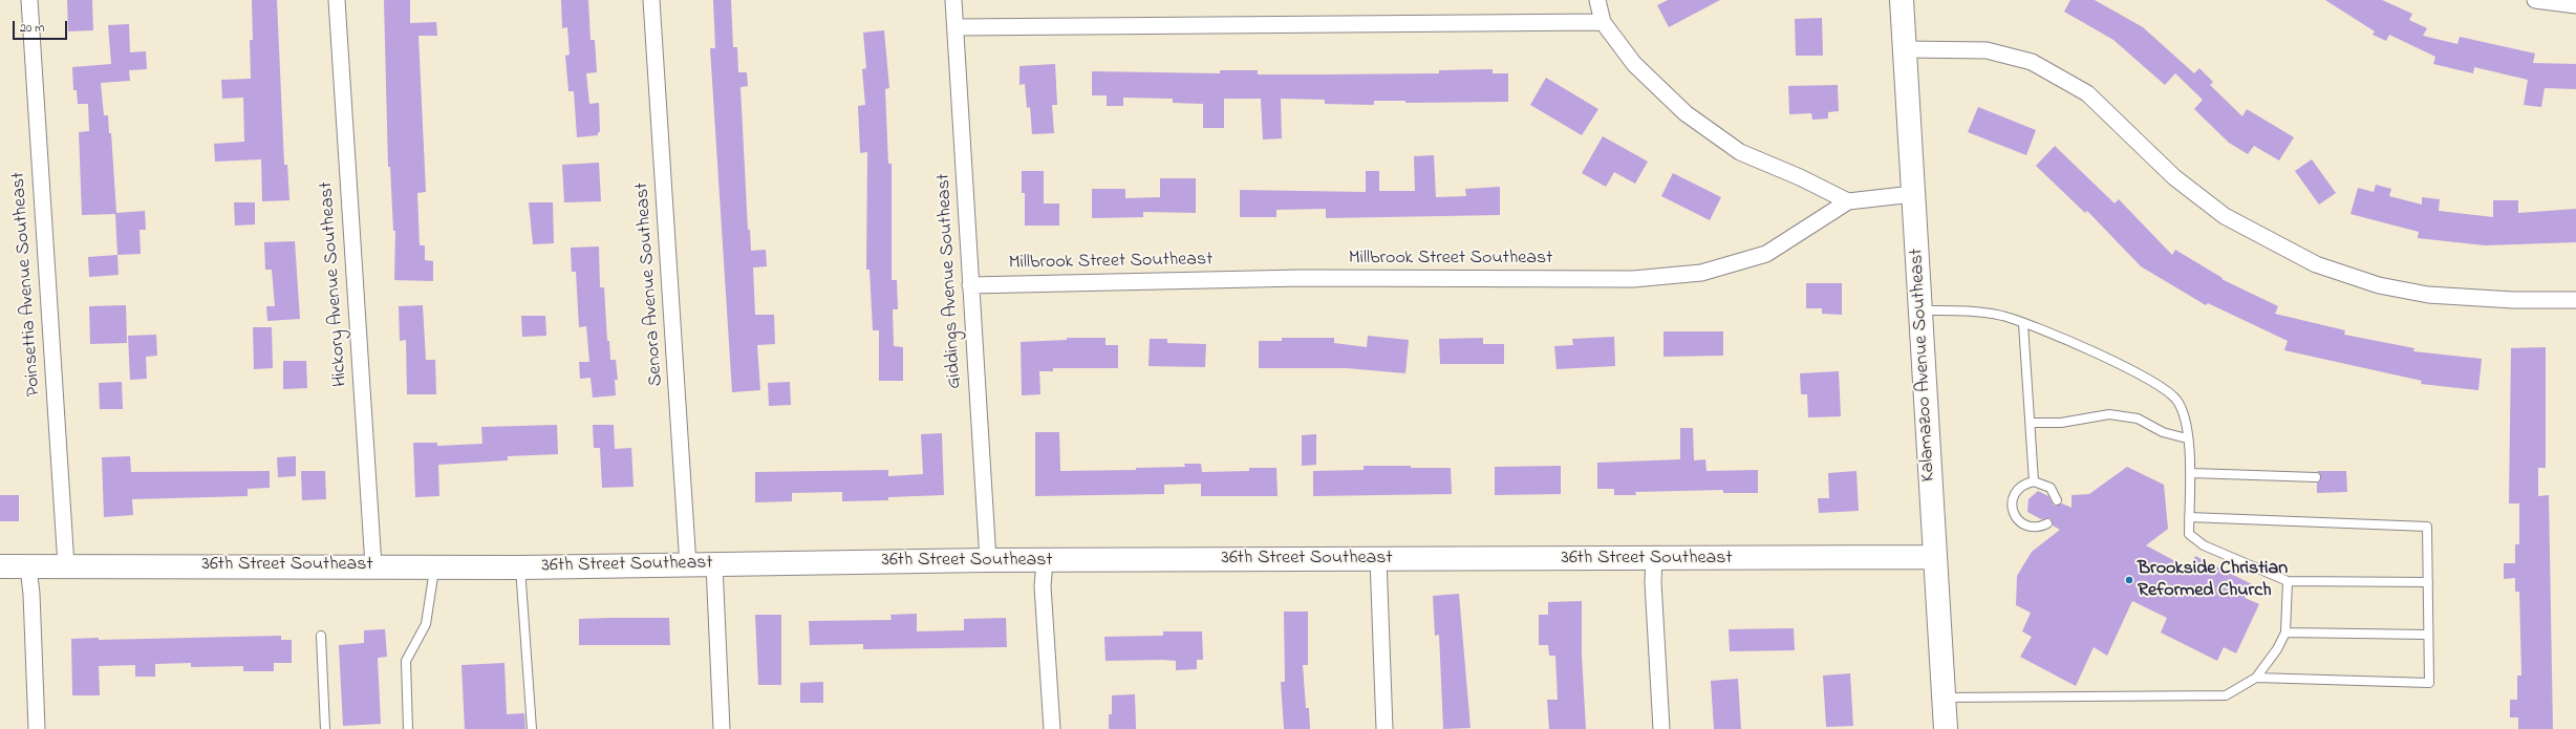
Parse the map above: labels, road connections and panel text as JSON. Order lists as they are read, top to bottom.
{
  "streets": {
    "street": [
      "Millbrook Street Southeast",
      "Giddings Avenue Southeast",
      "Poinsettia Avenue Southeast",
      "Hickory Avenue Southeast",
      "Senora Avenue Southeast",
      "Kalamazoo Avenue Southeast",
      "36th Street Southeast"
    ]
  },
  "crossings": [
    ["Millbrook Street Southeast", "Giddings Avenue Southeast"],
    ["Millbrook Street Southeast", "Kalamazoo Avenue Southeast"],
    ["Giddings Avenue Southeast", "36th Street Southeast"],
    ["Poinsettia Avenue Southeast", "36th Street Southeast"],
    ["Hickory Avenue Southeast", "36th Street Southeast"],
    ["Senora Avenue Southeast", "36th Street Southeast"],
    ["Kalamazoo Avenue Southeast", "36th Street Southeast"]
  ],
  "places": ["Brookside Christian Reformed Church"],
  "scale_bar": "20 m"
}
